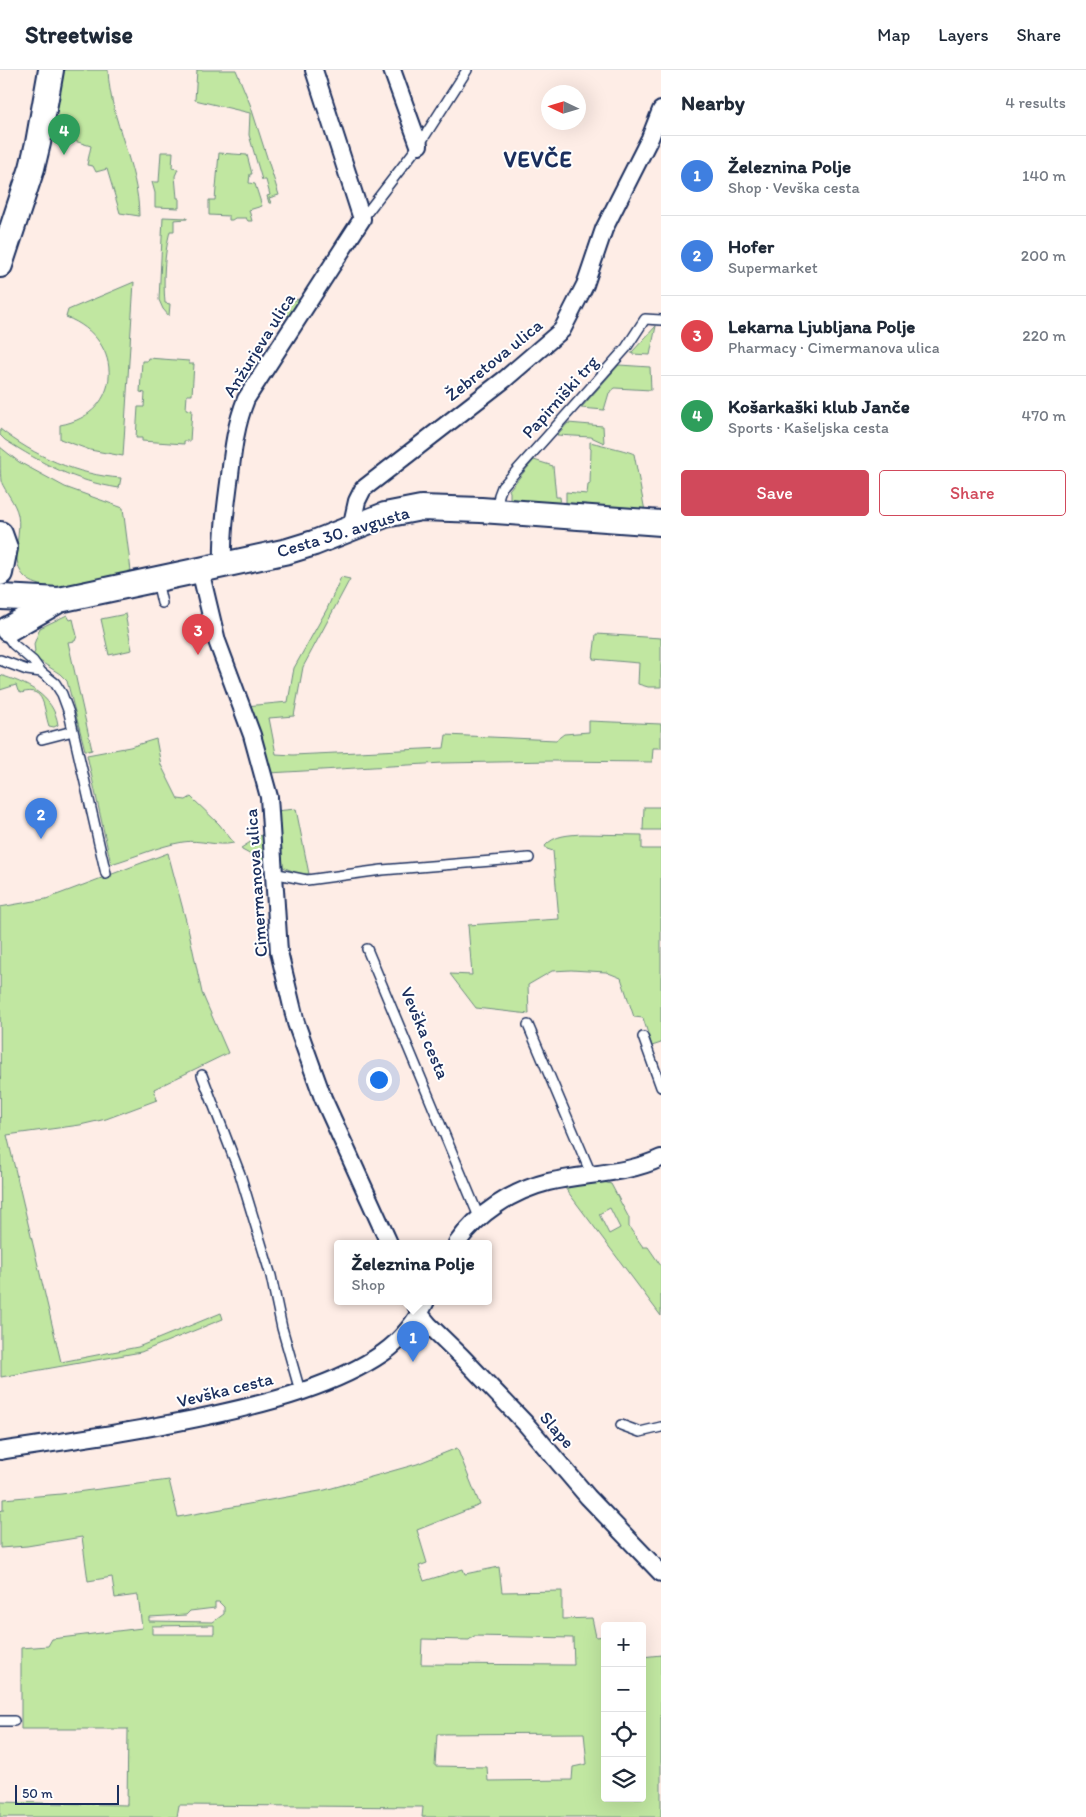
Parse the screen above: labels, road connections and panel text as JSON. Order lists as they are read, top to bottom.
{
  "streets": {
    "street": [
      "Anžurjeva ulica",
      "Žebretova ulica",
      "Cesta 30. avgusta",
      "Cimermanova ulica",
      "Vevška cesta",
      "Slape"
    ],
    "lane": ["Papirniški trg"]
  },
  "crossings": [
    ["Anžurjeva ulica", "Cesta 30. avgusta"],
    ["Žebretova ulica", "Cesta 30. avgusta"],
    ["Papirniški trg", "Cesta 30. avgusta"],
    ["Cesta 30. avgusta", "Cimermanova ulica"],
    ["Vevška cesta", "Slape"]
  ],
  "districts": ["VEVČE"],
  "scale_bar": "50 m",
  "north": "left",
  "page": {
    "header": "Streetwise",
    "nav": ["Map", "Layers", "Share"],
    "heading": ["Nearby", "4 results"],
    "pins": [
      "4",
      "3",
      "2",
      "1"
    ],
    "list": [
      {
        "mark": "1",
        "name": "Železnina Polje",
        "note": "Shop · Vevška cesta",
        "value": "140 m"
      },
      {
        "mark": "2",
        "name": "Hofer",
        "note": "Supermarket",
        "value": "200 m"
      },
      {
        "mark": "3",
        "name": "Lekarna Ljubljana Polje",
        "note": "Pharmacy · Cimermanova ulica",
        "value": "220 m"
      },
      {
        "mark": "4",
        "name": "Košarkaški klub Janče",
        "note": "Sports · Kašeljska cesta",
        "value": "470 m"
      }
    ],
    "buttons": ["Save", "Share"],
    "popup": ["Železnina Polje", "Shop"],
    "map_buttons": ["+", "−"],
    "scale": "50 m"
  }
}
